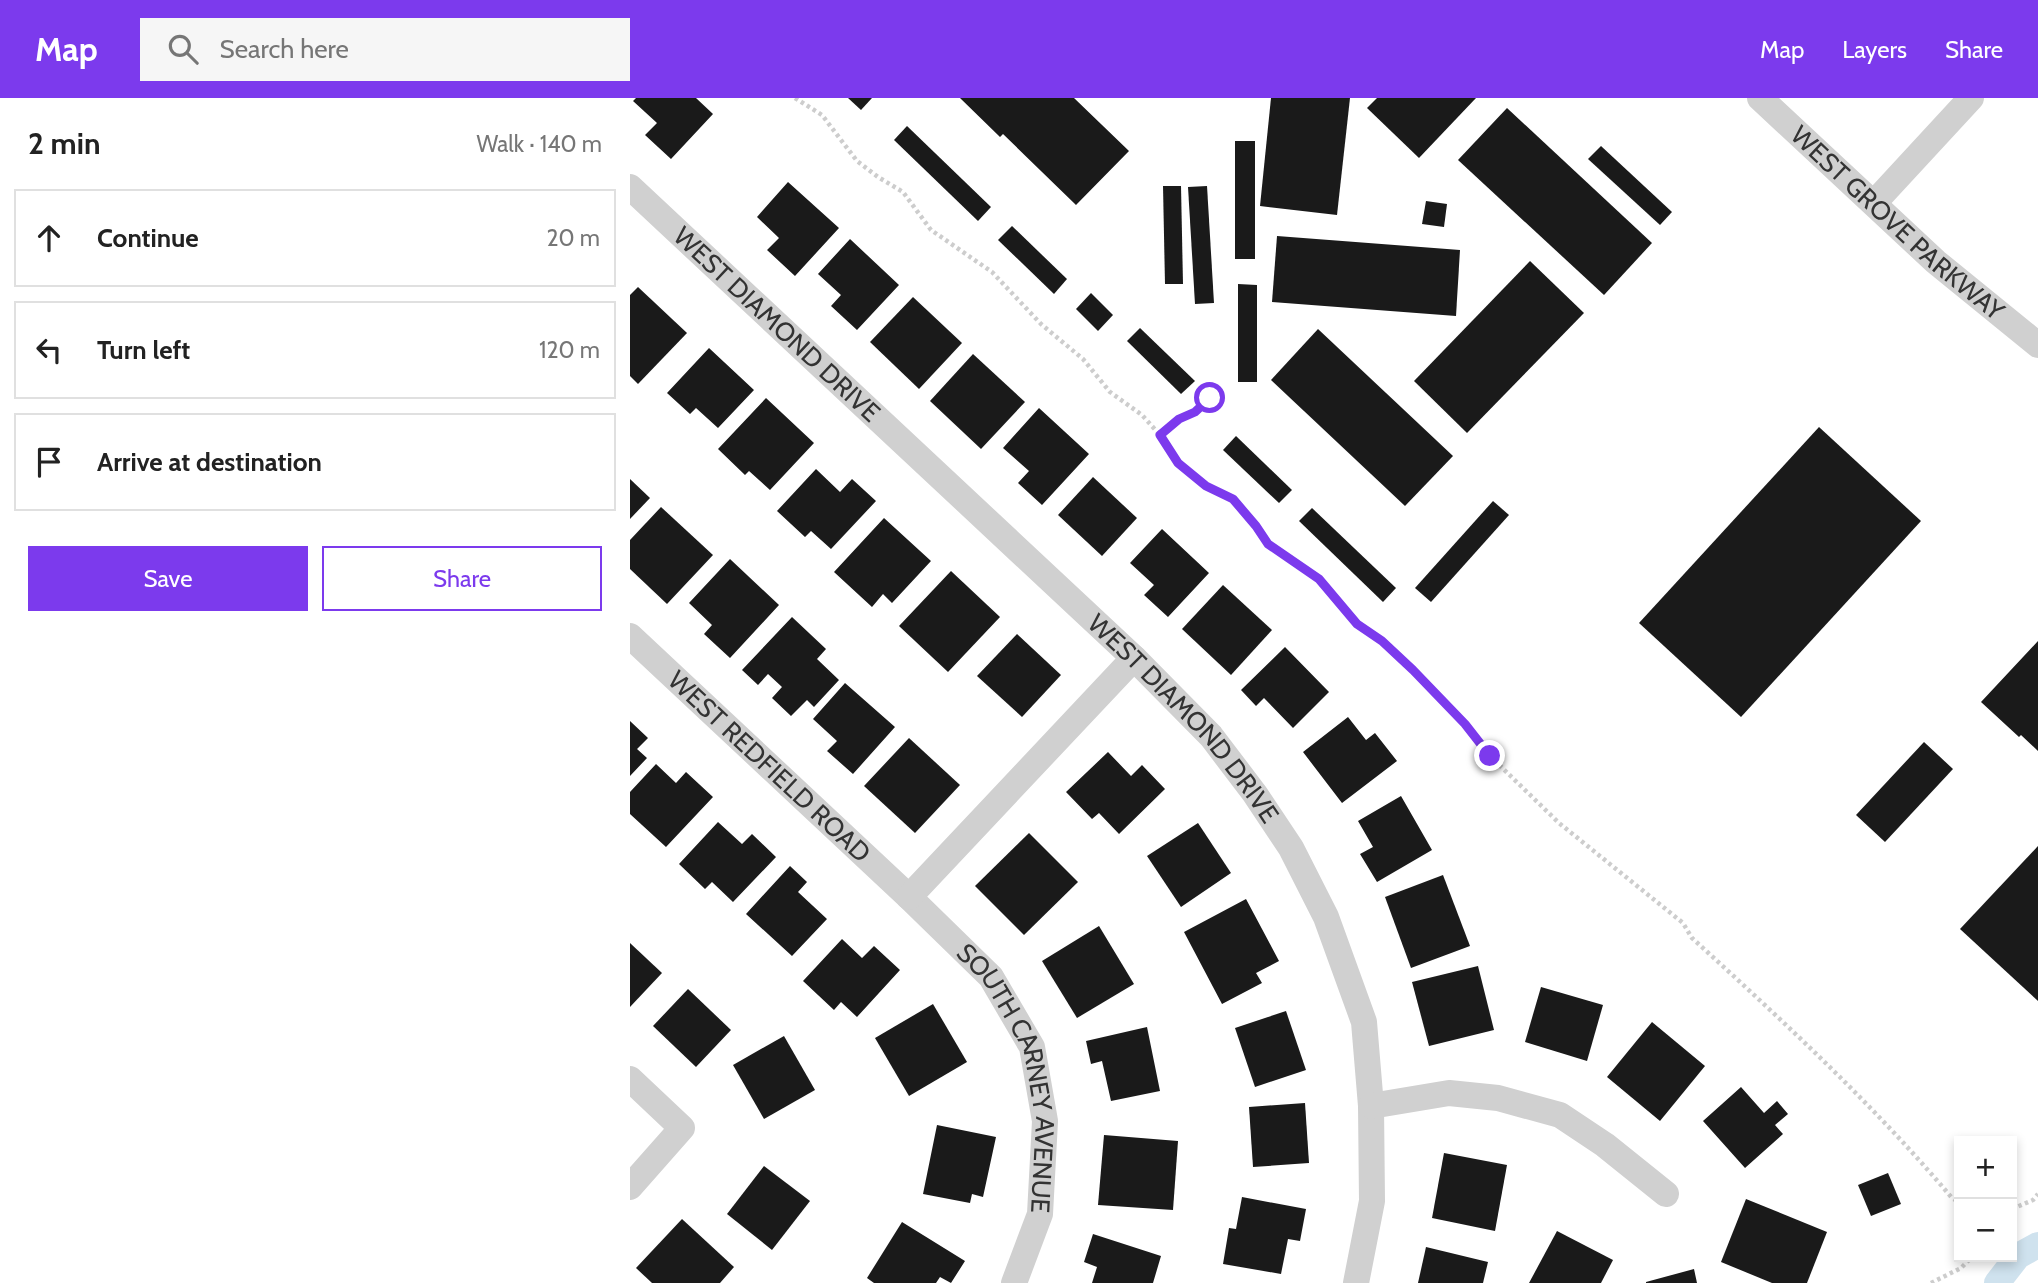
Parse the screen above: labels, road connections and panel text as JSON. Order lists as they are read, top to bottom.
{
  "streets": {
    "street": [
      "WEST GROVE PARKWAY",
      "WEST DIAMOND DRIVE",
      "WEST REDFIELD ROAD",
      "SOUTH CARNEY AVENUE"
    ]
  },
  "crossings": [
    ["WEST REDFIELD ROAD", "SOUTH CARNEY AVENUE"]
  ],
  "page": {
    "header": "Map",
    "search": "Search here",
    "nav": ["Map", "Layers", "Share"],
    "heading": ["2 min", "Walk · 140 m"],
    "list": [
      ["Continue", "20 m"],
      ["Turn left", "120 m"],
      "Arrive at destination"
    ],
    "buttons": ["Save", "Share"],
    "map_buttons": ["+", "−"]
  }
}
